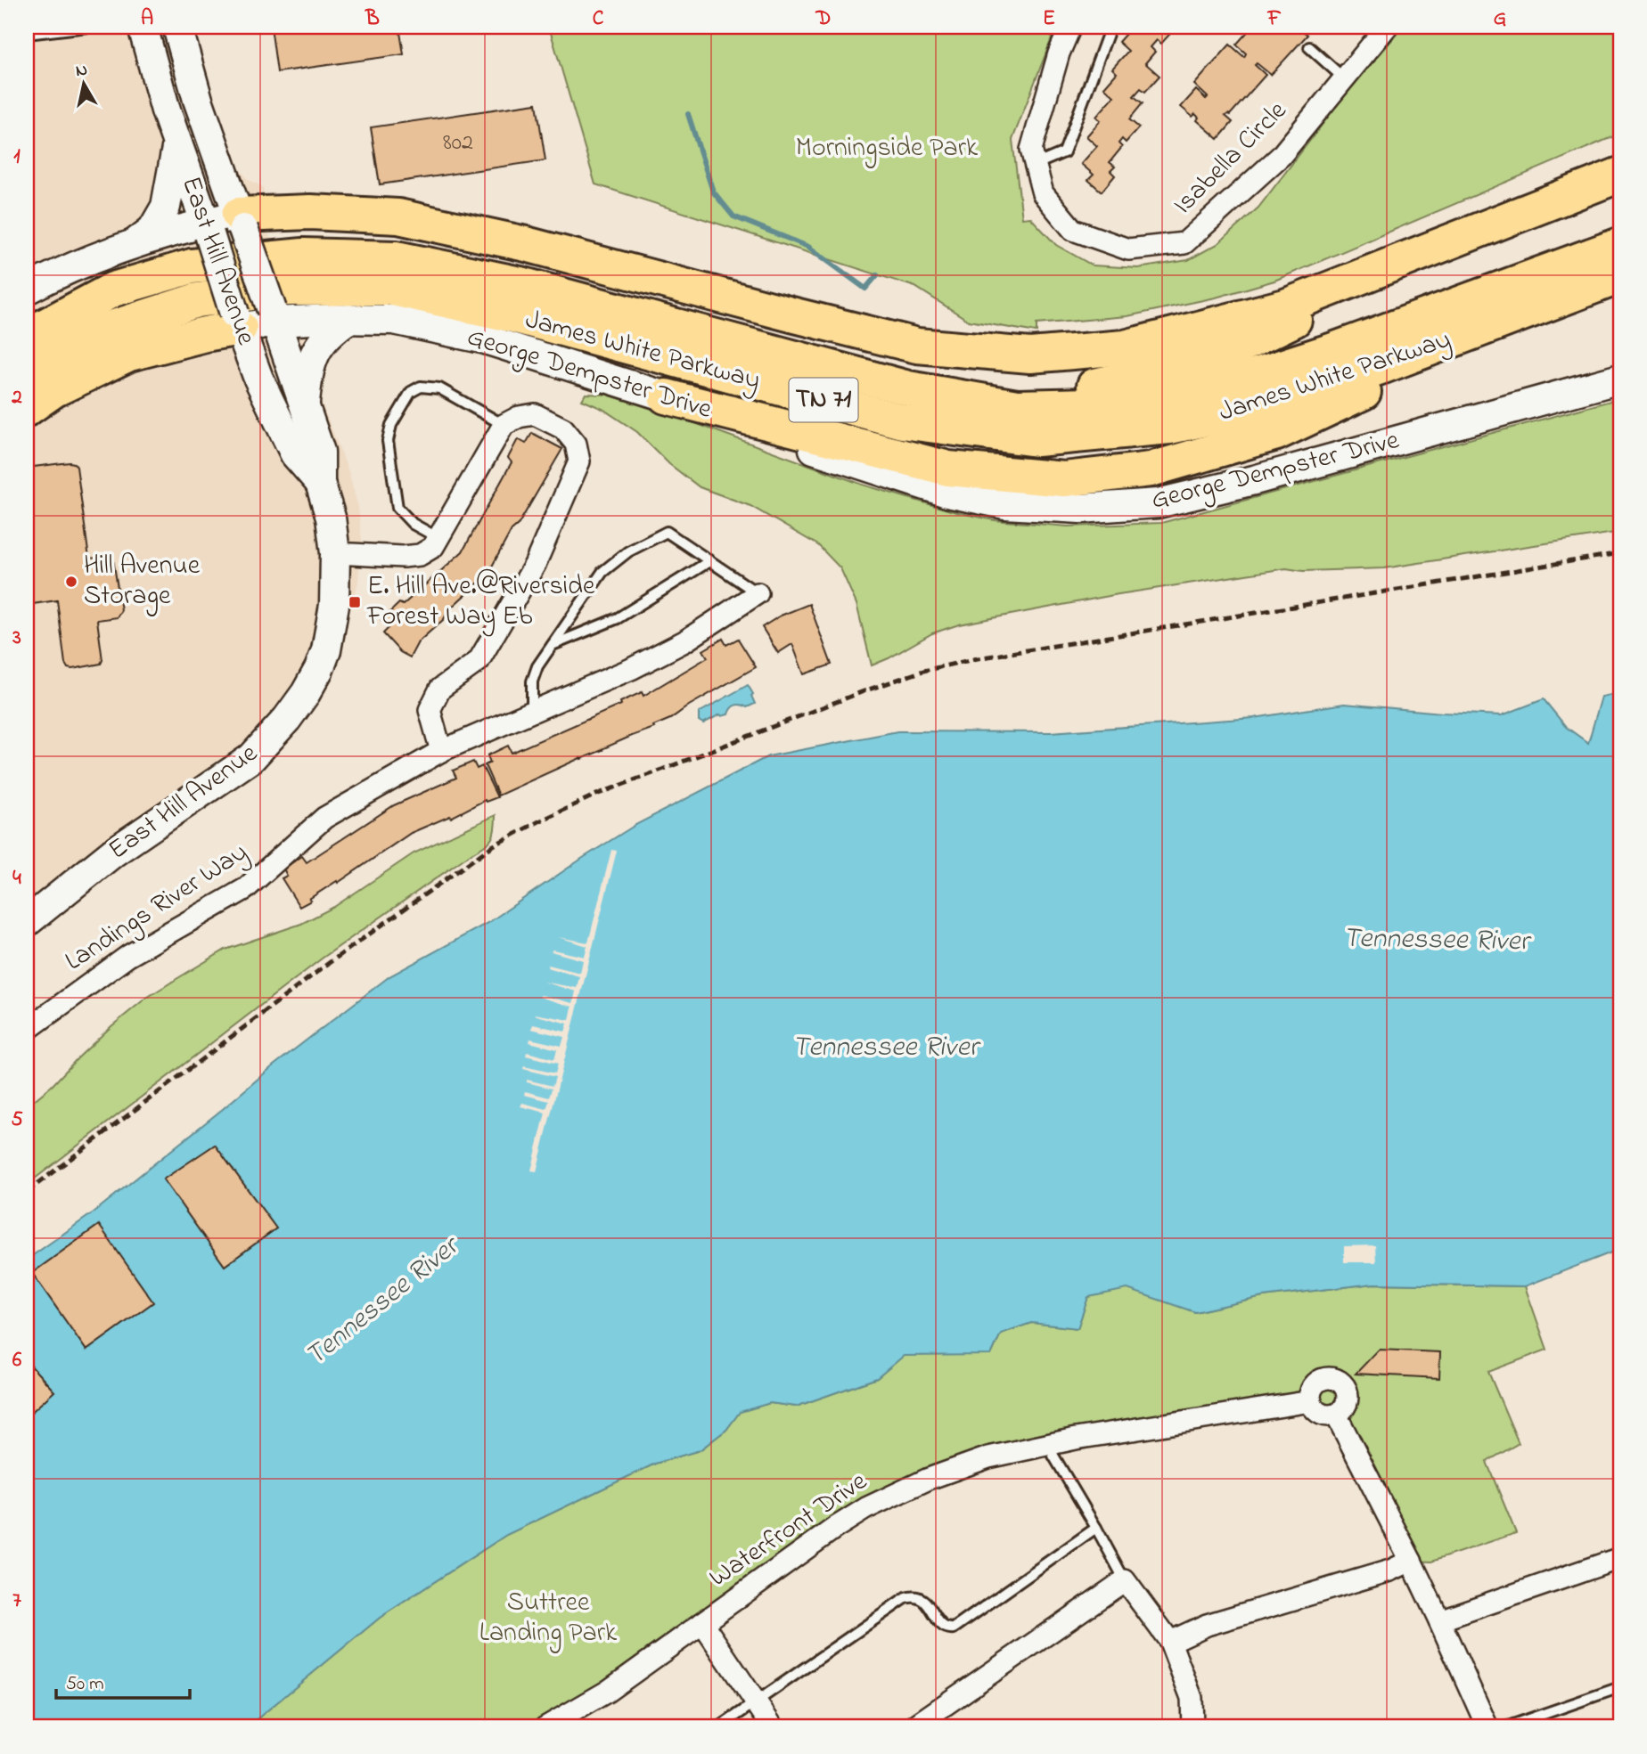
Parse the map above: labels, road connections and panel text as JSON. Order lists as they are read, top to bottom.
{
  "streets": {
    "highway": ["James White Parkway", "TN 71"],
    "main road": ["East Hill Avenue", "George Dempster Drive"],
    "street": ["Isabella Circle", "Landings River Way", "Waterfront Drive"]
  },
  "crossings": [
    ["East Hill Avenue", "George Dempster Drive"]
  ],
  "water": ["Tennessee River"],
  "parks": ["Morningside Park", "Suttree Landing Park"],
  "places": {
    "other": ["Hill Avenue Storage"],
    "transit": ["E. Hill Ave.@Riverside Forest Way Eb"]
  },
  "house_numbers": ["802"],
  "scale_bar": "50 m",
  "north": "top",
  "grid": {
    "columns": [
      "A",
      "B",
      "C",
      "D",
      "E",
      "F",
      "G"
    ],
    "rows": [
      "1",
      "2",
      "3",
      "4",
      "5",
      "6",
      "7"
    ]
  }
}
